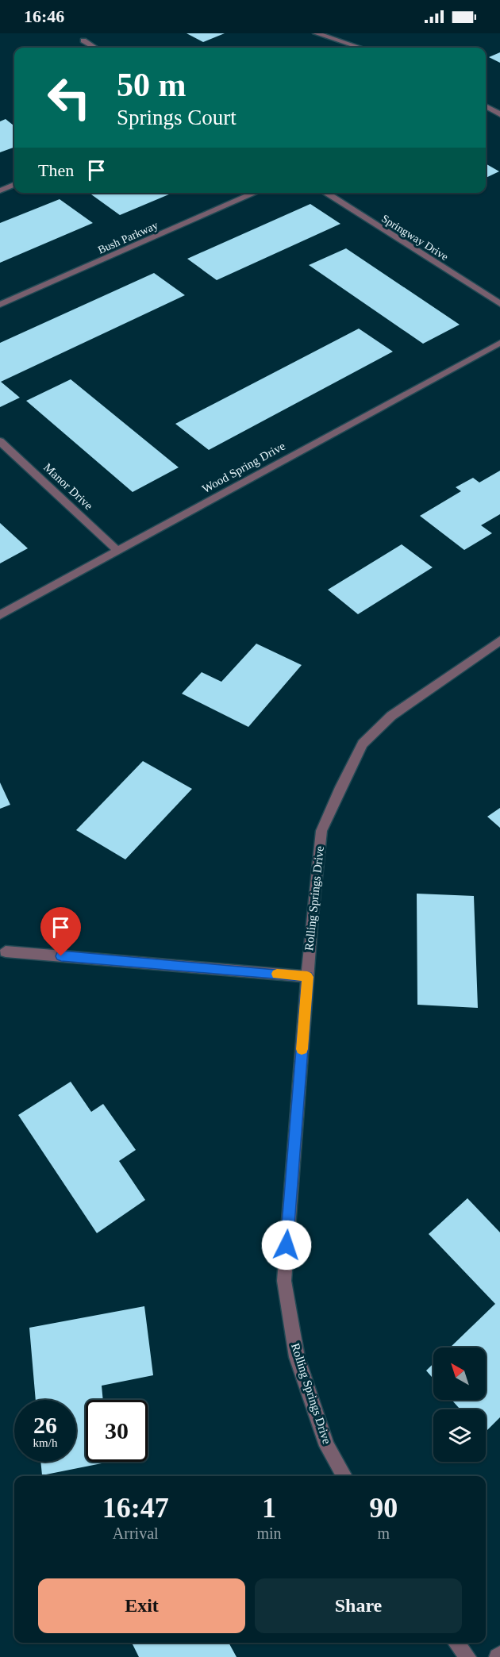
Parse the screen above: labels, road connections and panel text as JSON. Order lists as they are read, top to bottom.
{
  "streets": {
    "street": [
      "Bush Parkway",
      "Springway Drive",
      "Wood Spring Drive",
      "Manor Drive",
      "Rolling Springs Drive"
    ]
  },
  "crossings": [
    ["Wood Spring Drive", "Manor Drive"]
  ],
  "north": "top left",
  "page": {
    "status": "16:46",
    "turn": ["50 m", "Springs Court"],
    "then": "Then",
    "speed": "26 km/h",
    "limit": "30",
    "eta": [
      "16:47",
      "Arrival",
      "1",
      "min",
      "90",
      "m"
    ],
    "buttons": ["Exit", "Share"]
  }
}
